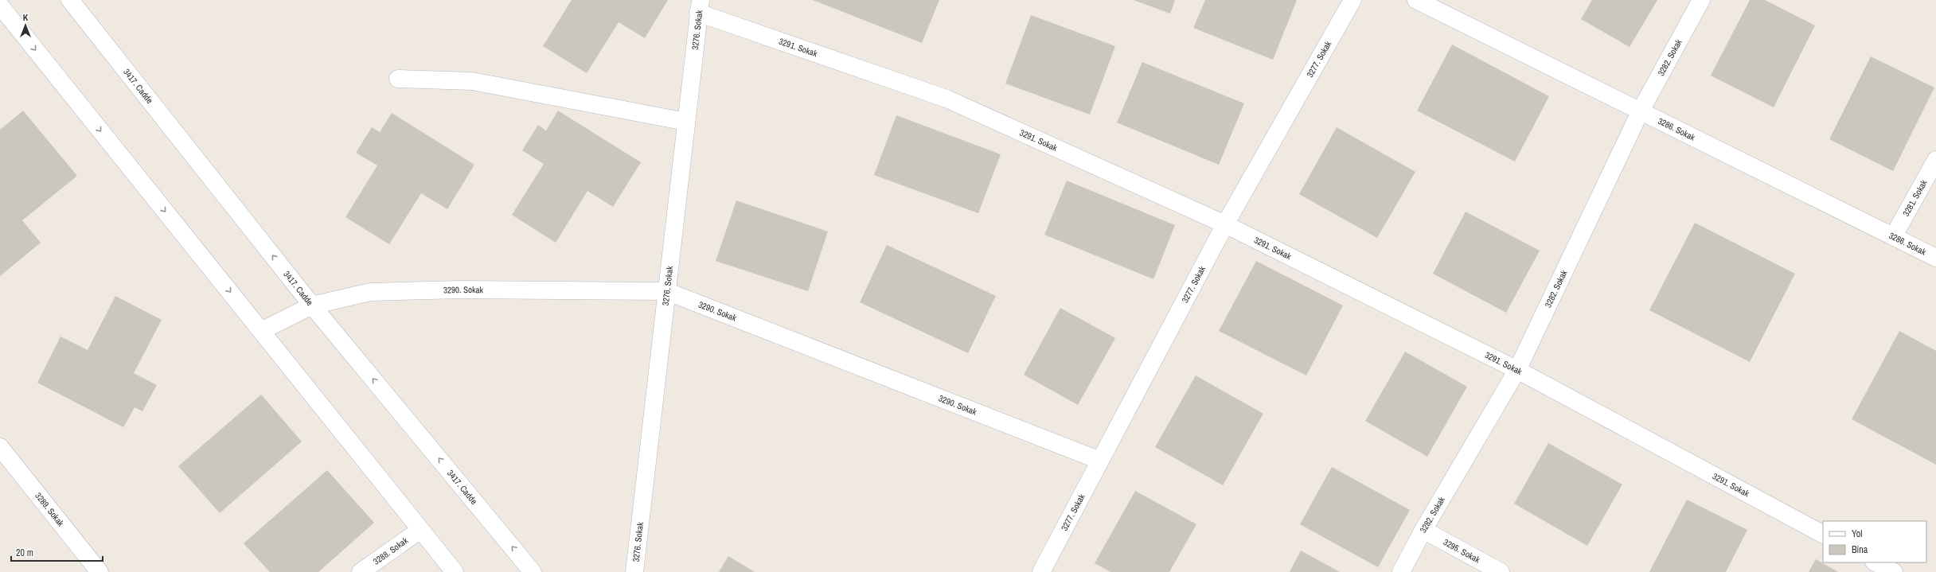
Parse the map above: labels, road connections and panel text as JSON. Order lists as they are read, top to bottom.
{
  "streets": {
    "street": [
      "3276. Sokak",
      "3291. Sokak",
      "3282. Sokak",
      "3277. Sokak",
      "3417. Cadde",
      "3286. Sokak",
      "3281. Sokak",
      "3290. Sokak",
      "3289. Sokak",
      "3288. Sokak",
      "3295. Sokak"
    ]
  },
  "crossings": [
    ["3276. Sokak", "3291. Sokak"],
    ["3276. Sokak", "3290. Sokak"],
    ["3291. Sokak", "3282. Sokak"],
    ["3291. Sokak", "3277. Sokak"],
    ["3282. Sokak", "3286. Sokak"],
    ["3282. Sokak", "3295. Sokak"],
    ["3277. Sokak", "3290. Sokak"],
    ["3417. Cadde", "3290. Sokak"],
    ["3286. Sokak", "3281. Sokak"]
  ],
  "legend": ["Yol", "Bina"],
  "scale_bar": "20 m",
  "north": "top"
}
